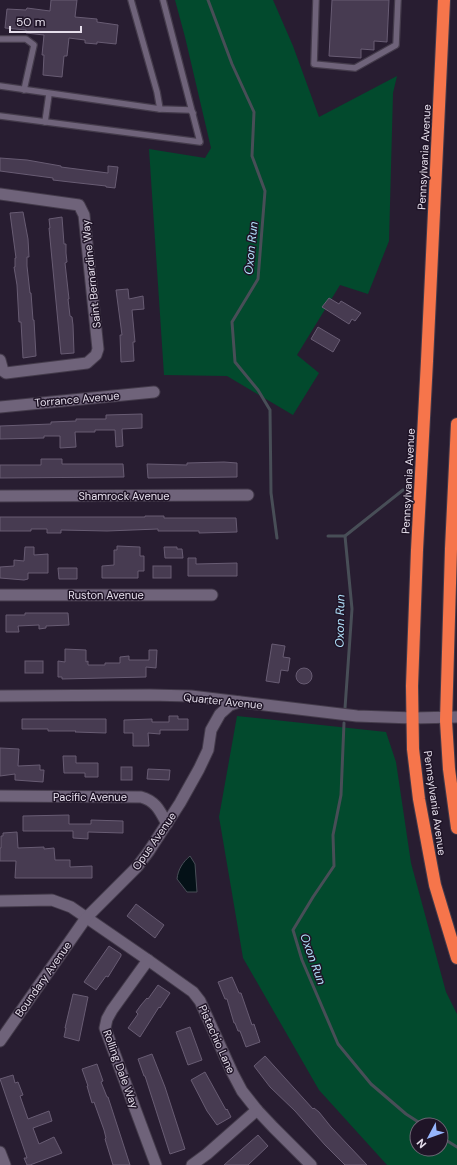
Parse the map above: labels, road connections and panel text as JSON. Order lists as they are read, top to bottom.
{
  "streets": {
    "highway": ["Pennsylvania Avenue"],
    "street": [
      "Saint Bernardine Way",
      "Torrance Avenue",
      "Shamrock Avenue",
      "Ruston Avenue",
      "Quarter Avenue",
      "Pacific Avenue",
      "Opus Avenue",
      "Boundary Avenue",
      "Pistachio Lane",
      "Rolling Dale Way"
    ]
  },
  "crossings": [
    ["Pennsylvania Avenue", "Quarter Avenue"],
    ["Quarter Avenue", "Opus Avenue"],
    ["Pacific Avenue", "Opus Avenue"],
    ["Opus Avenue", "Boundary Avenue"],
    ["Opus Avenue", "Pistachio Lane"],
    ["Boundary Avenue", "Pistachio Lane"],
    ["Pistachio Lane", "Rolling Dale Way"]
  ],
  "water": ["Oxon Run"],
  "scale_bar": "50 m",
  "north": "bottom left"
}
